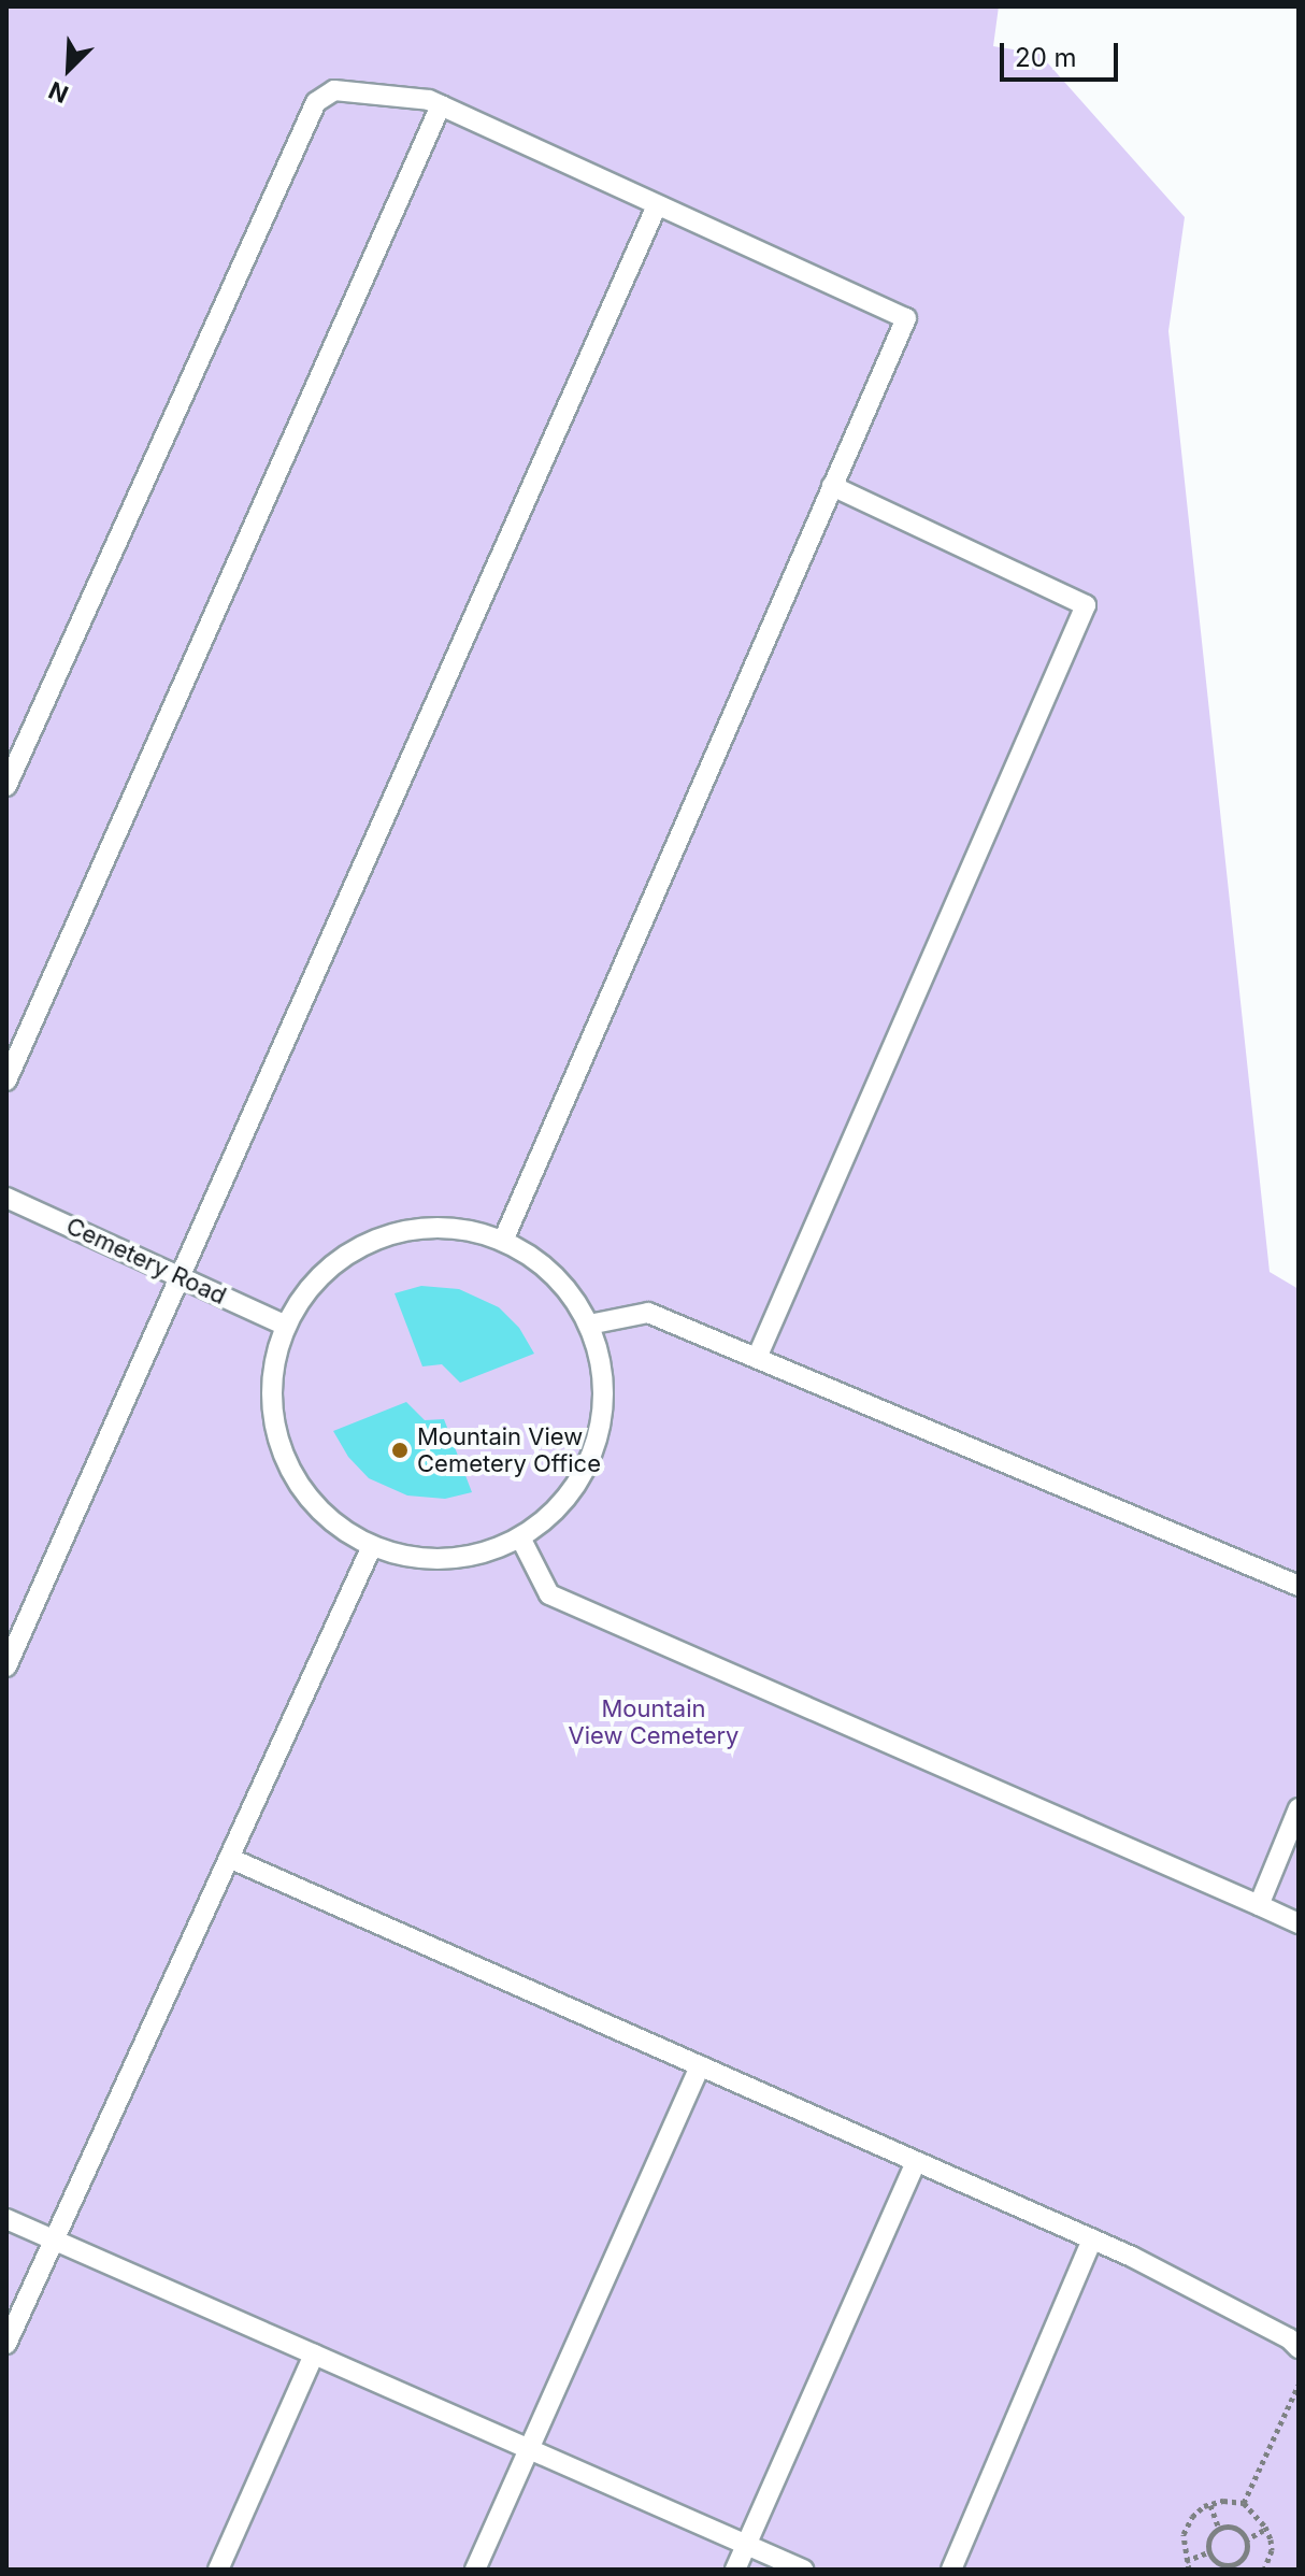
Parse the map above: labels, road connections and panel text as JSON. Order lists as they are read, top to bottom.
{
  "streets": {
    "lane": ["Cemetery Road"]
  },
  "parks": ["Mountain View Cemetery"],
  "places": ["Mountain View Cemetery Office"],
  "scale_bar": "20 m",
  "north": "bottom left"
}
